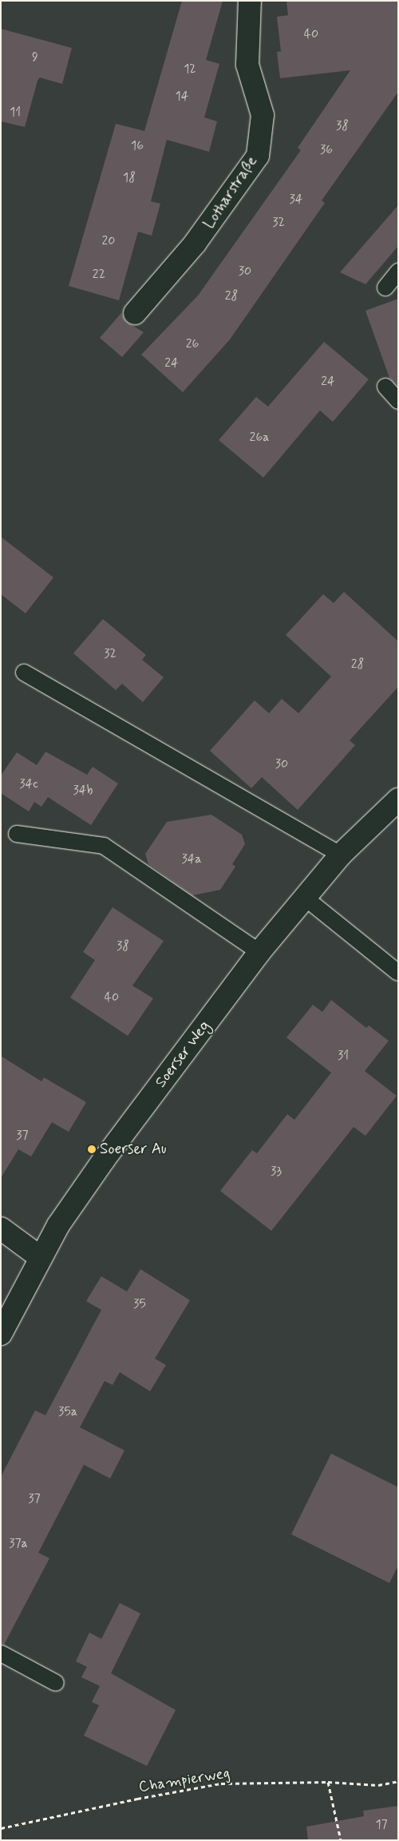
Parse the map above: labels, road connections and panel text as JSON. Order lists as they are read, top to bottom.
{
  "streets": {
    "street": ["Lotharstraße", "Soerser Weg"],
    "path": ["Champierweg"]
  },
  "places": ["Soerser Au"],
  "house_numbers": [
    "40",
    "9",
    "12",
    "14",
    "11",
    "38",
    "16",
    "36",
    "18",
    "34",
    "32",
    "20",
    "30",
    "22",
    "28",
    "26",
    "24",
    "24",
    "26a",
    "32",
    "28",
    "30",
    "34c",
    "34b",
    "34a",
    "38",
    "40",
    "31",
    "37",
    "33",
    "35",
    "35a",
    "37",
    "37a",
    "17"
  ]
}
